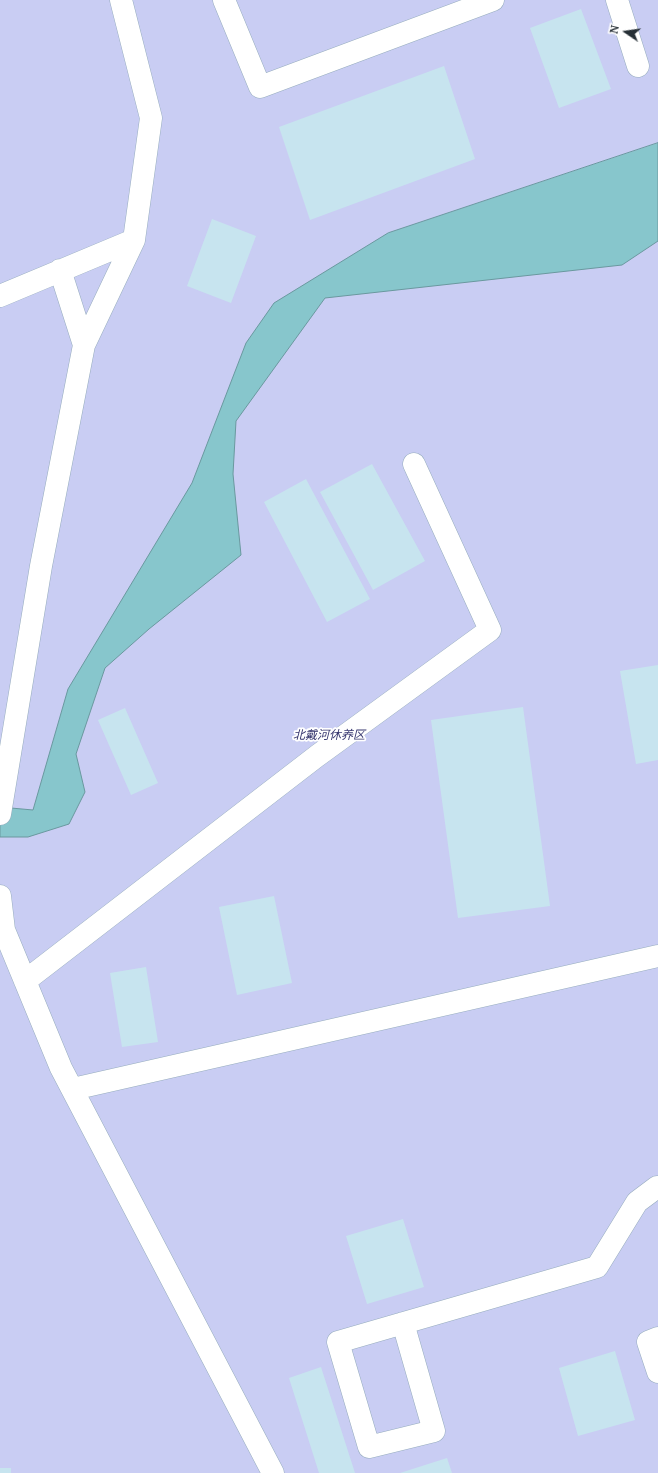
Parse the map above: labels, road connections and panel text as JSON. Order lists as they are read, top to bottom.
{
  "parks": ["北戴河休养区"],
  "north": "left"
}
